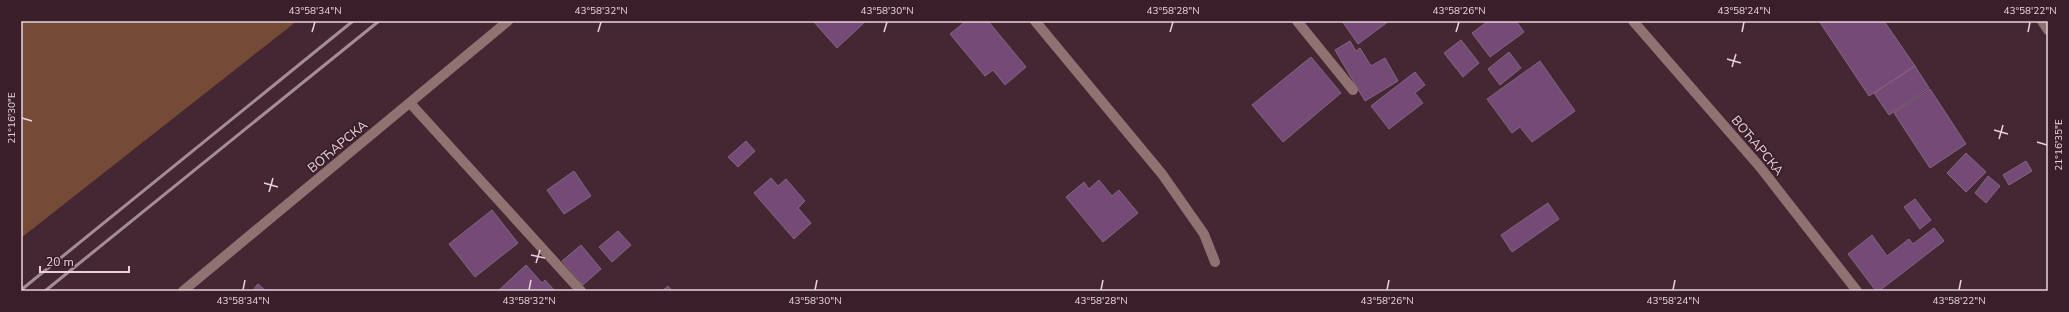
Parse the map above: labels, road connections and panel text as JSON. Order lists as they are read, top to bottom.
{
  "streets": {
    "street": ["ВОЋАРСКА"]
  },
  "scale_bar": "20 m",
  "coordinates": [
    "43°58'34\"N",
    "43°58'32\"N",
    "43°58'30\"N",
    "43°58'28\"N",
    "43°58'26\"N",
    "43°58'24\"N",
    "43°58'22\"N",
    "21°16'30\"E",
    "21°16'35\"E"
  ]
}
